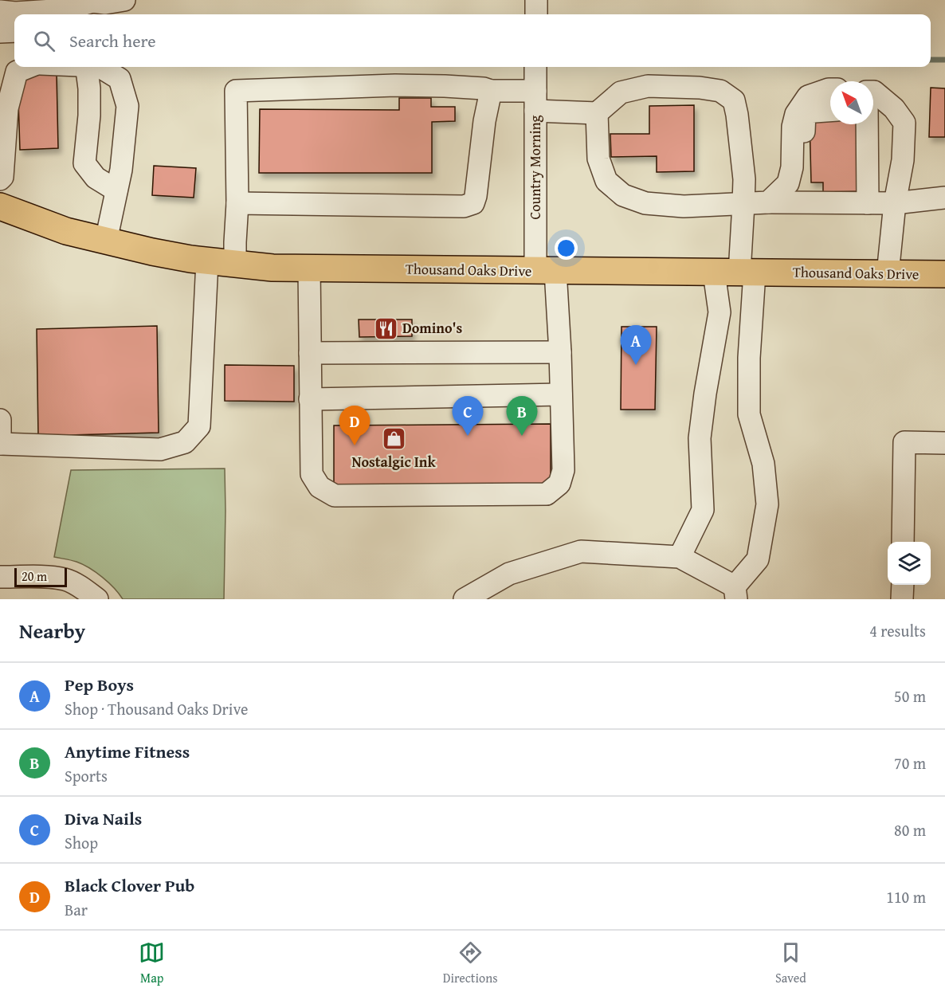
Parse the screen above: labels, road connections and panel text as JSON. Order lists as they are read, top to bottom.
{
  "streets": {
    "main road": ["Thousand Oaks Drive"],
    "street": ["Country Morning"]
  },
  "crossings": [
    ["Country Morning", "Thousand Oaks Drive"]
  ],
  "places": {
    "restaurant": ["Domino's"],
    "shop": ["Nostalgic Ink"]
  },
  "scale_bar": "20 m",
  "north": "top left",
  "page": {
    "search": "Search here",
    "pins": [
      "A",
      "B",
      "C",
      "D"
    ],
    "scale": "20 m",
    "heading": ["Nearby", "4 results"],
    "list": [
      {
        "mark": "A",
        "name": "Pep Boys",
        "note": "Shop · Thousand Oaks Drive",
        "value": "50 m"
      },
      {
        "mark": "B",
        "name": "Anytime Fitness",
        "note": "Sports",
        "value": "70 m"
      },
      {
        "mark": "C",
        "name": "Diva Nails",
        "note": "Shop",
        "value": "80 m"
      },
      {
        "mark": "D",
        "name": "Black Clover Pub",
        "note": "Bar",
        "value": "110 m"
      }
    ],
    "nav": ["Map", "Directions", "Saved"]
  }
}
